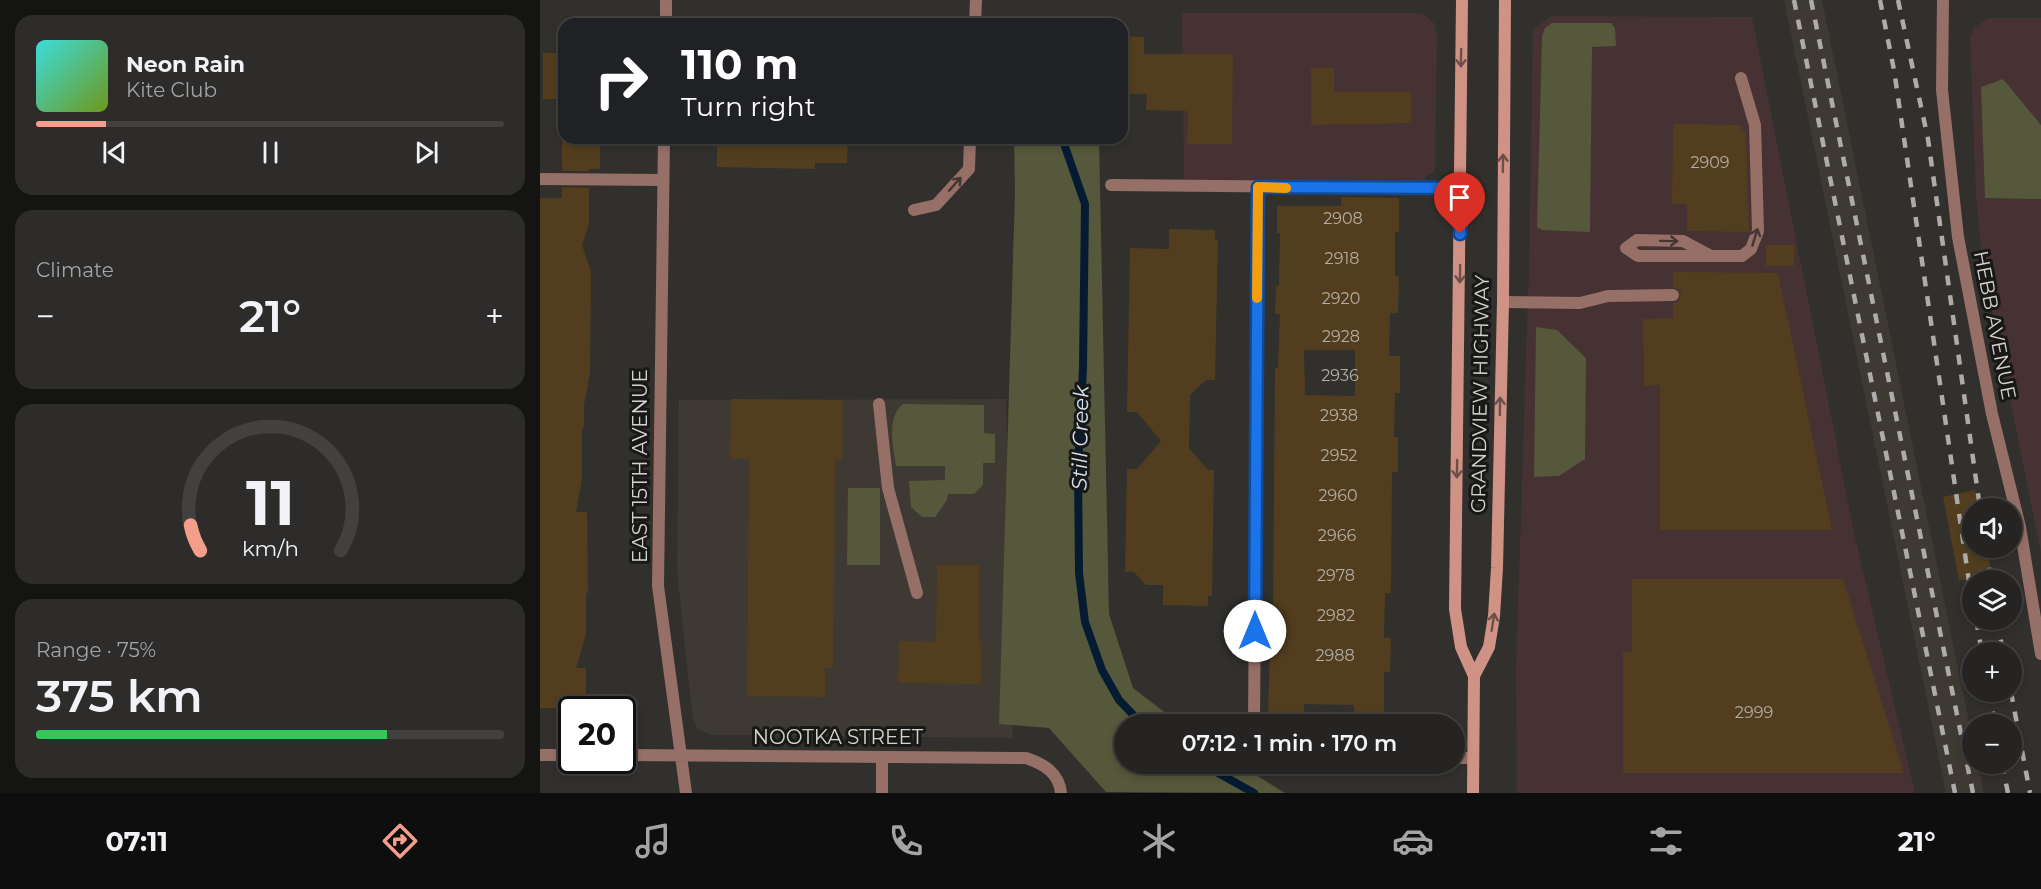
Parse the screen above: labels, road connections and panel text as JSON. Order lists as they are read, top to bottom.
{
  "streets": {
    "main road": ["GRANDVIEW HIGHWAY"],
    "street": ["HEBB AVENUE", "EAST 15TH AVENUE", "NOOTKA STREET"]
  },
  "crossings": [
    ["EAST 15TH AVENUE", "NOOTKA STREET"]
  ],
  "water": ["Still Creek"],
  "house_numbers": [
    "2909",
    "2908",
    "2918",
    "2920",
    "2928",
    "2936",
    "2938",
    "2952",
    "2960",
    "2966",
    "2978",
    "2982",
    "2988",
    "2999"
  ],
  "page": {
    "turn": ["110 m", "Turn right"],
    "song": ["Neon Rain", "Kite Club"],
    "tile": [
      "Climate",
      ["Range · 75%", "375 km"]
    ],
    "heat": ["−", "21°", "+"],
    "map_buttons": ["+", "−"],
    "limit": "20",
    "trip": "07:12 · 1 min · 170 m",
    "tabs": ["07:11", "21°"],
    "gauge": ["11", "km/h"]
  }
}
